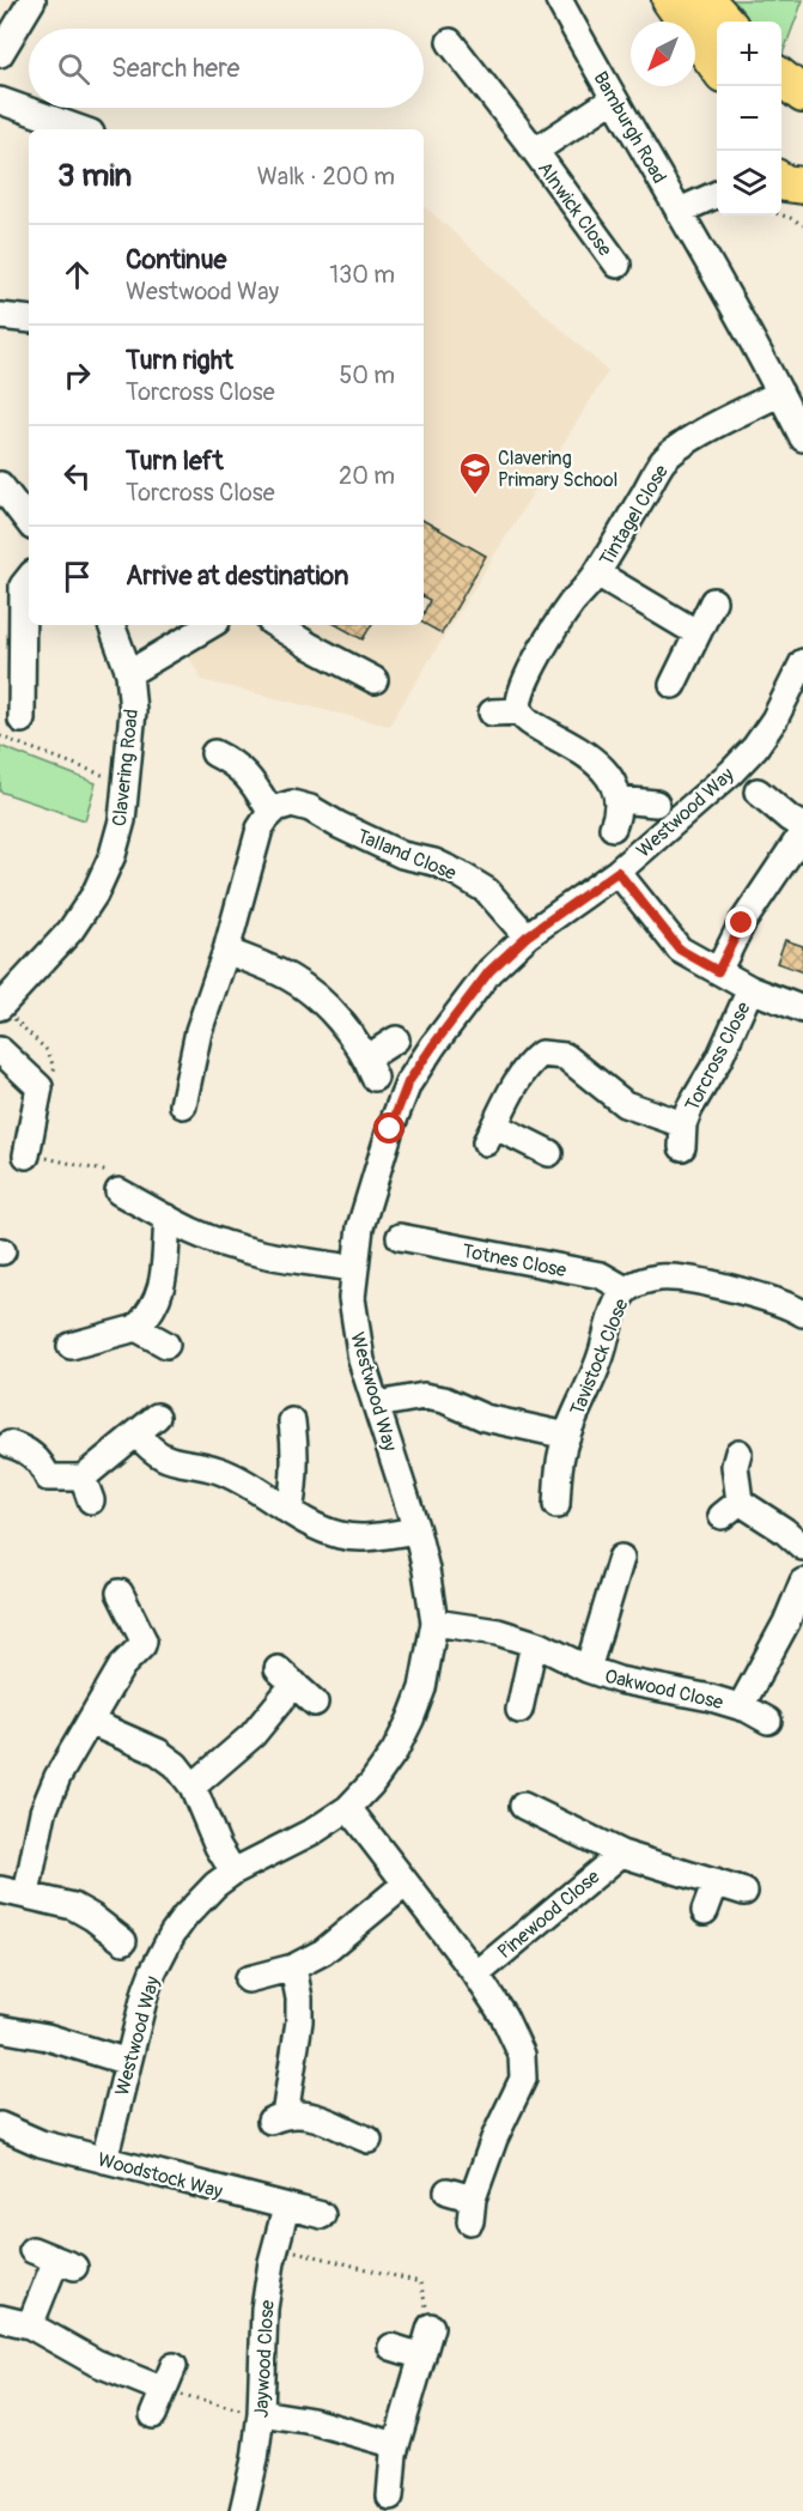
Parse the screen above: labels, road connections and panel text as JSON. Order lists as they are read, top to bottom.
{
  "streets": {
    "street": [
      "Bamburgh Road",
      "Alnwick Close",
      "Tintagel Close",
      "Clavering Road",
      "Westwood Way",
      "Talland Close",
      "Torcross Close",
      "Totnes Close",
      "Tavistock Close",
      "Oakwood Close",
      "Pinewood Close",
      "Woodstock Way",
      "Jaywood Close"
    ]
  },
  "crossings": [
    ["Bamburgh Road", "Alnwick Close"],
    ["Westwood Way", "Talland Close"],
    ["Westwood Way", "Torcross Close"],
    ["Westwood Way", "Tavistock Close"],
    ["Westwood Way", "Oakwood Close"],
    ["Westwood Way", "Woodstock Way"],
    ["Totnes Close", "Tavistock Close"],
    ["Woodstock Way", "Jaywood Close"]
  ],
  "places": {
    "school or university": ["Clavering Primary School"]
  },
  "north": "bottom left",
  "page": {
    "map_buttons": ["+", "−"],
    "search": "Search here",
    "heading": ["3 min", "Walk · 200 m"],
    "list": [
      ["Continue", "Westwood Way", "130 m"],
      ["Turn right", "Torcross Close", "50 m"],
      ["Turn left", "Torcross Close", "20 m"],
      "Arrive at destination"
    ]
  }
}
